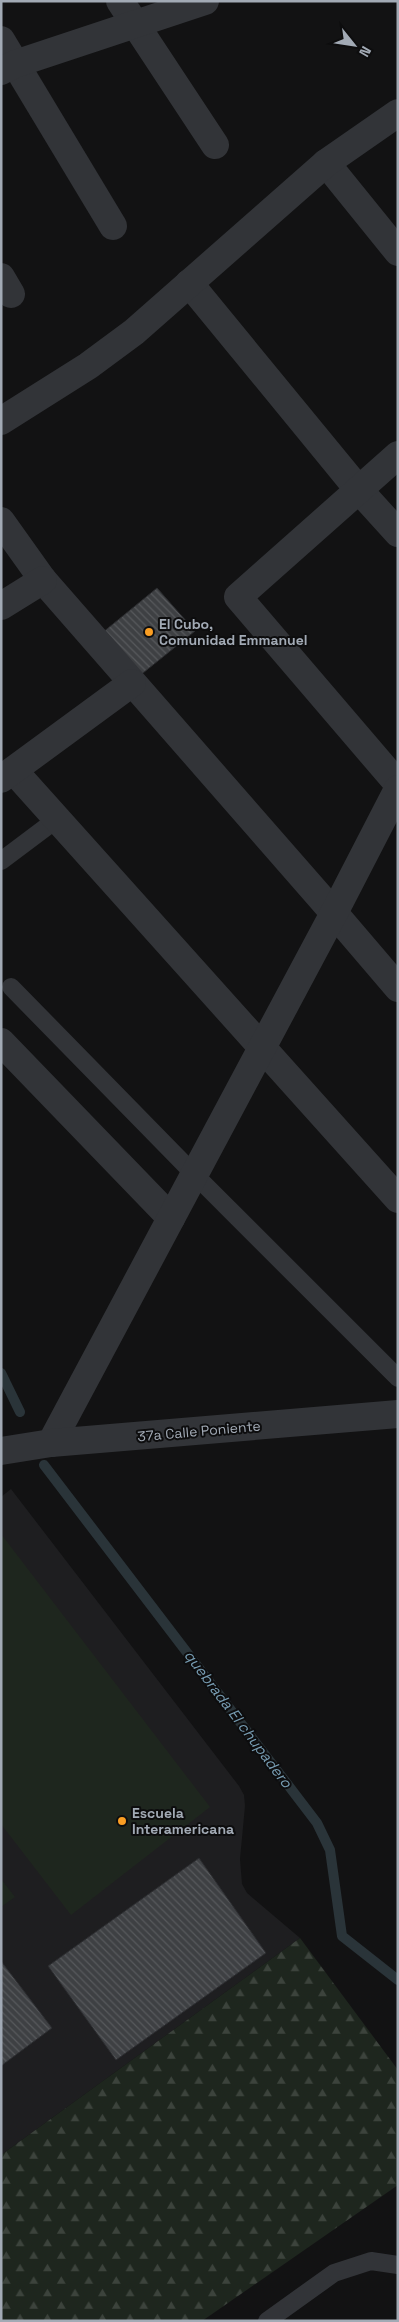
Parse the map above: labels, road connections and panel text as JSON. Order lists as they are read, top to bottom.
{
  "streets": {
    "street": ["37a Calle Poniente"]
  },
  "water": ["quebrada El chupadero"],
  "places": ["El Cubo, Comunidad Emmanuel", "Escuela Interamericana"],
  "north": "bottom right"
}
